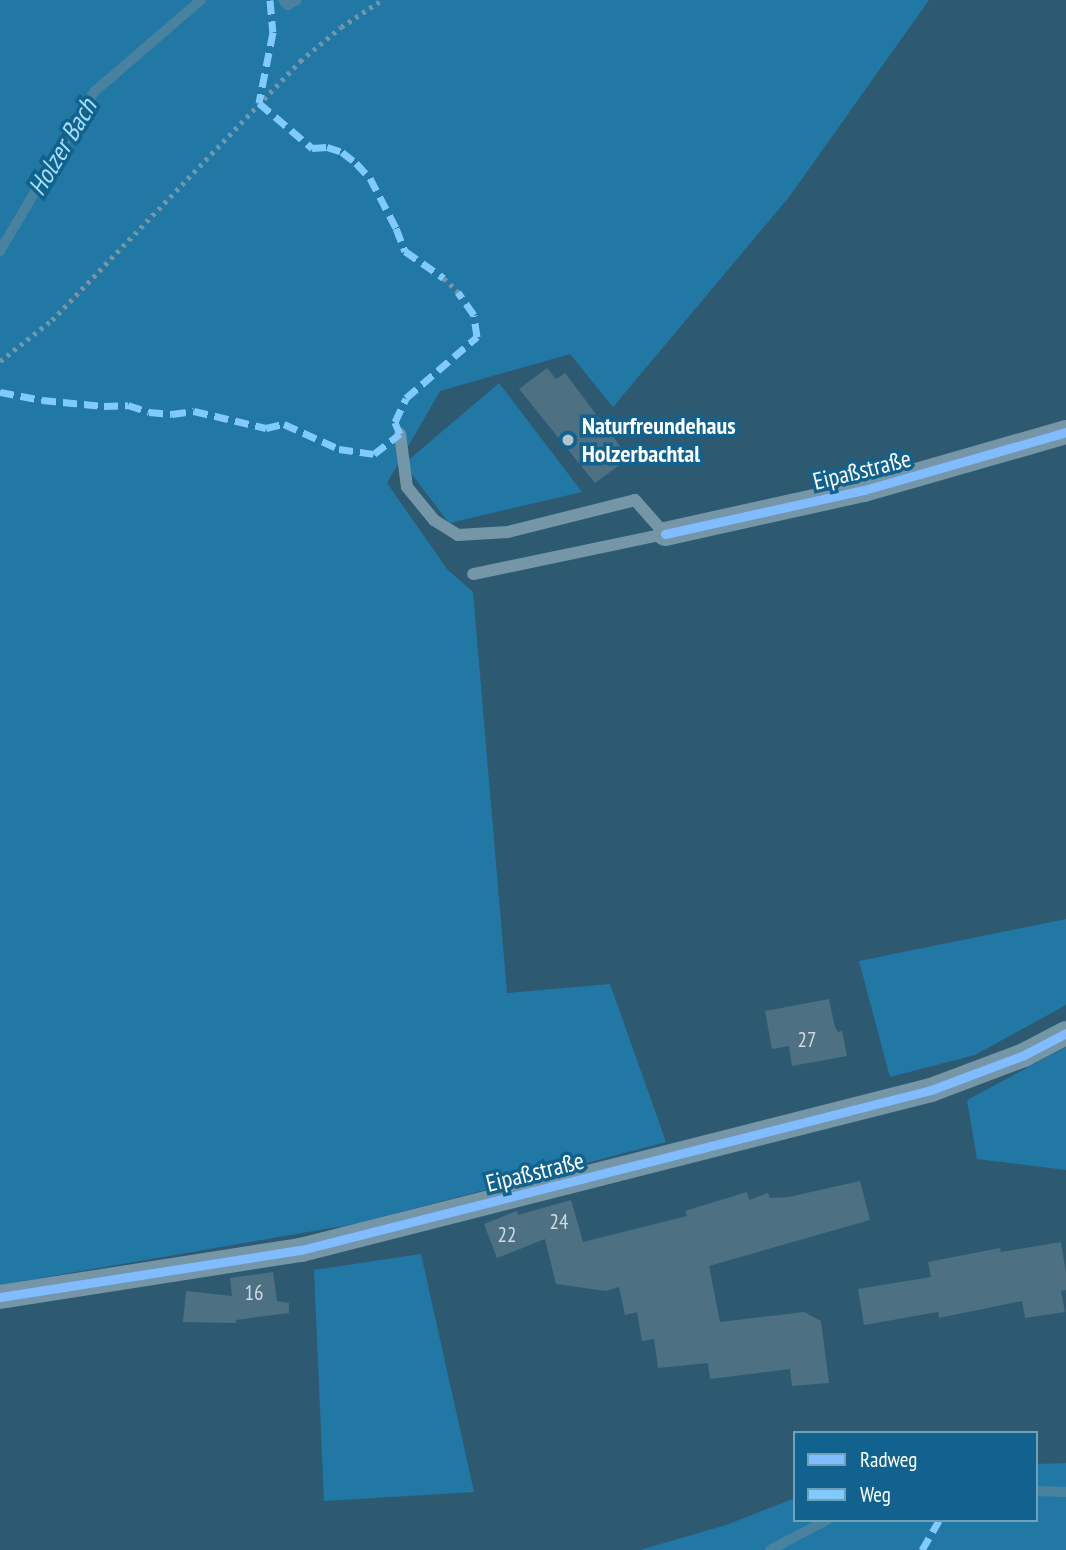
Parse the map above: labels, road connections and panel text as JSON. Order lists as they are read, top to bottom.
{
  "streets": {
    "street": ["Eipaßstraße"]
  },
  "water": ["Holzer Bach"],
  "places": ["Naturfreundehaus Holzerbachtal"],
  "house_numbers": [
    "27",
    "24",
    "22",
    "16"
  ],
  "legend": ["Radweg", "Weg"]
}
